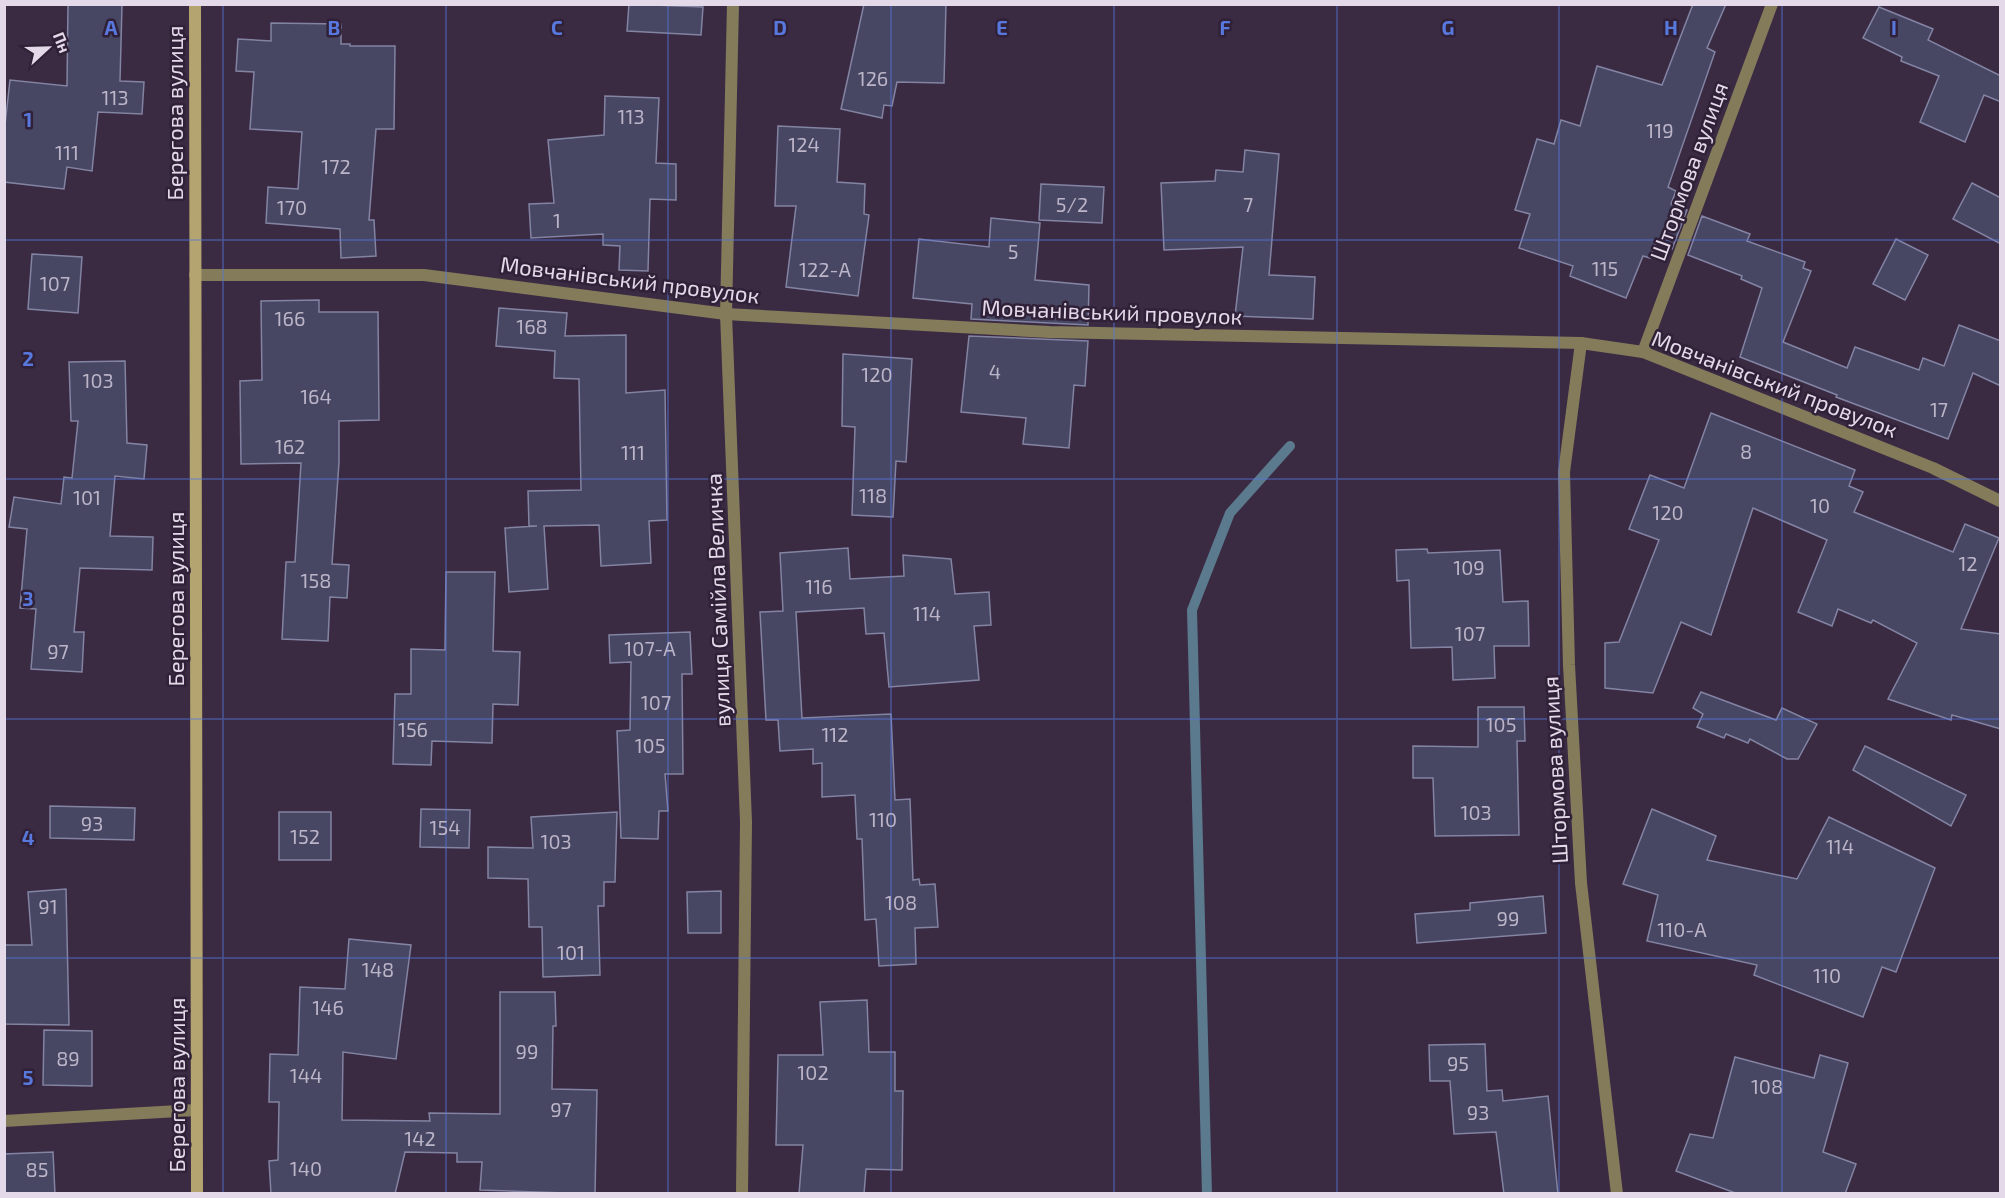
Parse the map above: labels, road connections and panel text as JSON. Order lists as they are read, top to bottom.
{
  "streets": {
    "street": [
      "Берегова вулиця",
      "Штормова вулиця",
      "Мовчанівський провулок",
      "вулиця Самійла Величка"
    ]
  },
  "crossings": [
    ["Берегова вулиця", "Мовчанівський провулок"],
    ["Штормова вулиця", "Мовчанівський провулок"],
    ["Мовчанівський провулок", "вулиця Самійла Величка"]
  ],
  "house_numbers": [
    "126",
    "113",
    "113",
    "119",
    "124",
    "111",
    "172",
    "5/2",
    "7",
    "170",
    "1",
    "5",
    "115",
    "122-А",
    "107",
    "166",
    "168",
    "4",
    "120",
    "103",
    "164",
    "17",
    "162",
    "8",
    "111",
    "118",
    "101",
    "10",
    "120",
    "12",
    "109",
    "158",
    "116",
    "114",
    "107",
    "107-А",
    "97",
    "107",
    "105",
    "156",
    "112",
    "105",
    "103",
    "110",
    "93",
    "154",
    "152",
    "103",
    "114",
    "108",
    "91",
    "99",
    "110-А",
    "101",
    "148",
    "110",
    "146",
    "99",
    "89",
    "95",
    "102",
    "144",
    "108",
    "97",
    "93",
    "142",
    "140",
    "85"
  ],
  "north": "right",
  "grid": {
    "columns": [
      "A",
      "B",
      "C",
      "D",
      "E",
      "F",
      "G",
      "H",
      "I"
    ],
    "rows": [
      "1",
      "2",
      "3",
      "4",
      "5"
    ]
  }
}
